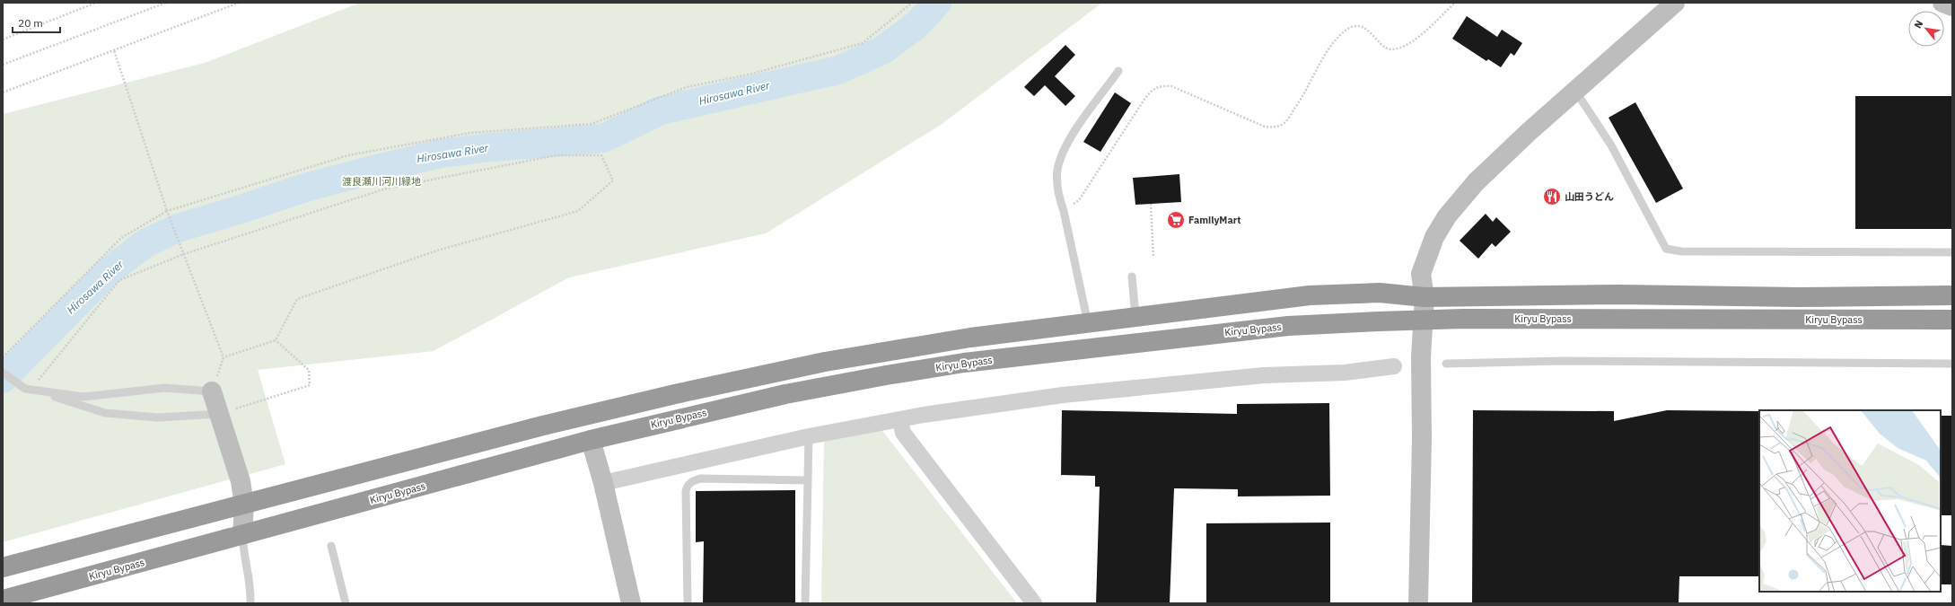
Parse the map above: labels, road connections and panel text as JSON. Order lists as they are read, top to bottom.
{
  "streets": {
    "highway": ["Kiryu Bypass"]
  },
  "water": ["Hirosawa River"],
  "parks": ["渡良瀬川河川緑地"],
  "places": {
    "restaurant": ["山田うどん"],
    "supermarket": ["FamilyMart"]
  },
  "scale_bar": "20 m",
  "north": "top left"
}
